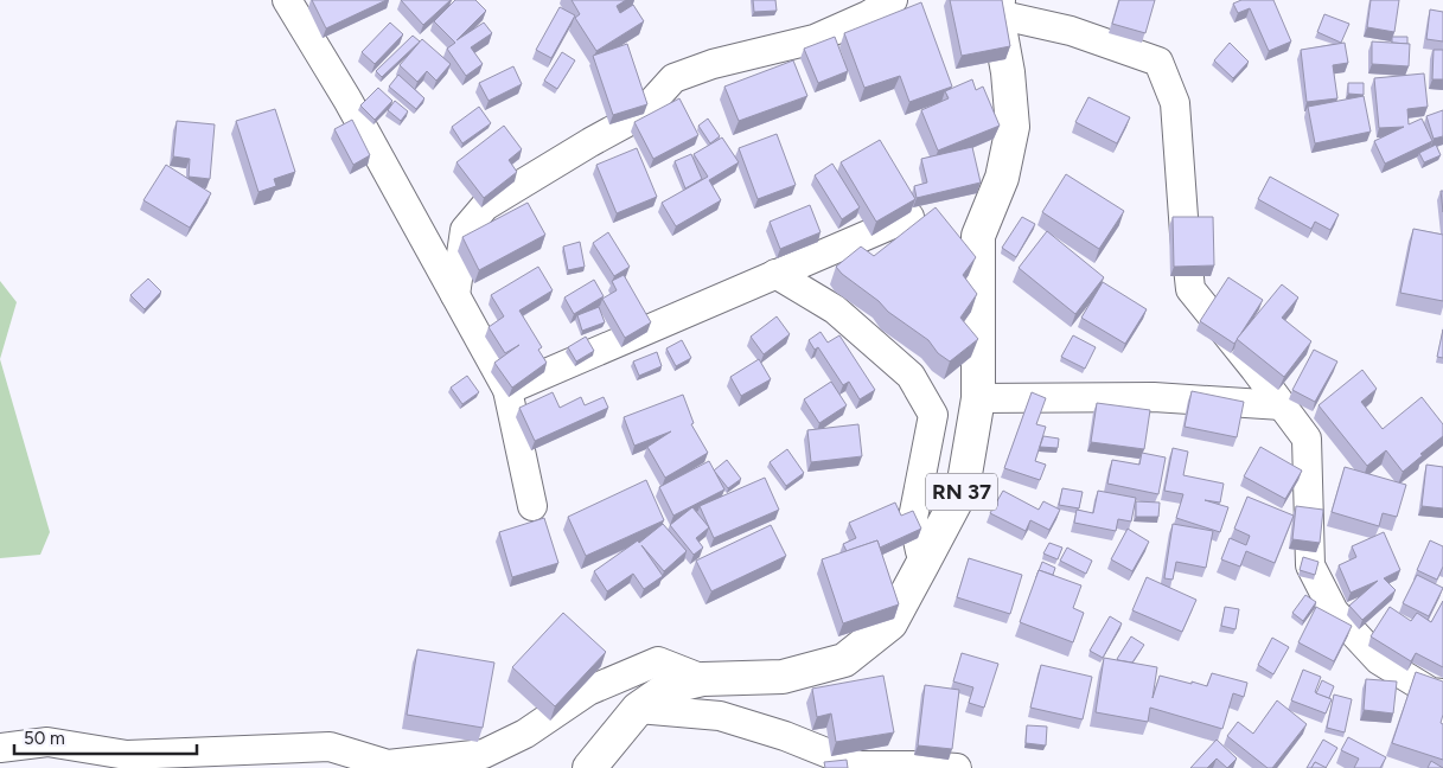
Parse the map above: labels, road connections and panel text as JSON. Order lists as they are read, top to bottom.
{
  "streets": {
    "main road": ["RN 37"]
  },
  "scale_bar": "50 m"
}
